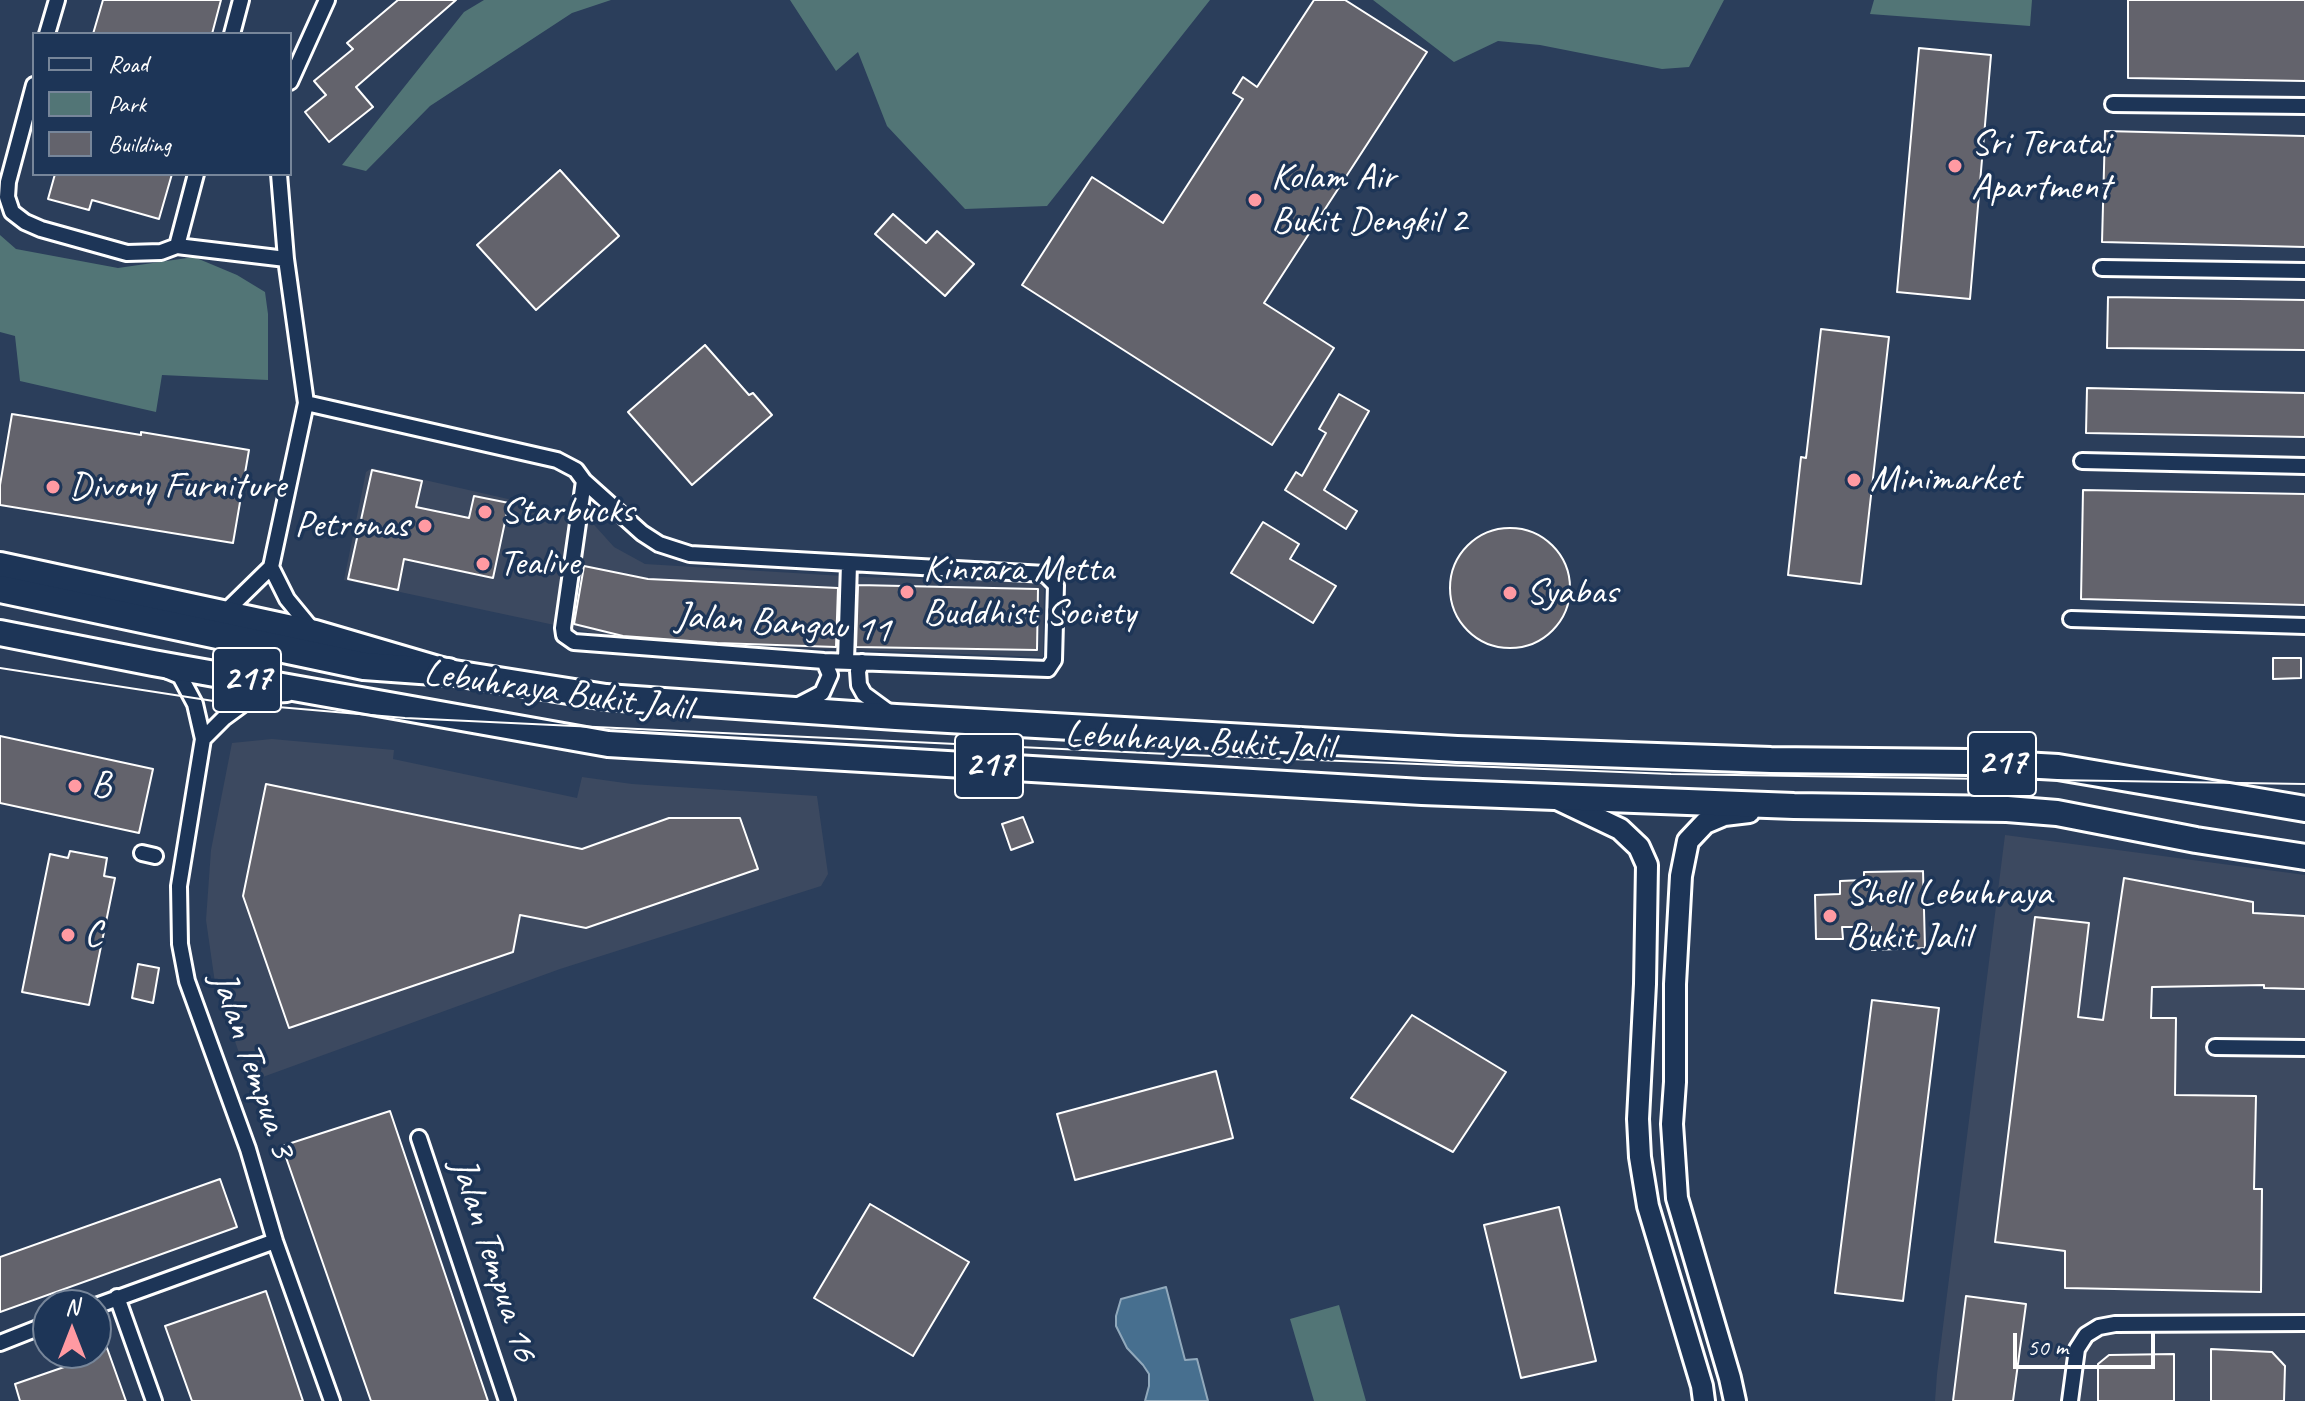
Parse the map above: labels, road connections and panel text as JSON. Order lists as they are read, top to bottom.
{
  "streets": {
    "highway": ["217", "Lebuhraya Bukit Jalil"],
    "street": ["Jalan Bangau 11", "Jalan Tempua 3", "Jalan Tempua 16"]
  },
  "crossings": [
    ["Lebuhraya Bukit Jalil", "Jalan Tempua 3"]
  ],
  "places": [
    "Sri Teratai Apartment",
    "Kolam Air Bukit Dengkil 2",
    "Minimarket",
    "Divony Furniture",
    "Starbucks",
    "Petronas",
    "Tealive",
    "Kinrara Metta Buddhist Society",
    "Syabas",
    "B",
    "Shell Lebuhraya Bukit Jalil",
    "C"
  ],
  "legend": ["Road", "Park", "Building"],
  "scale_bar": "50 m",
  "north": "top"
}
